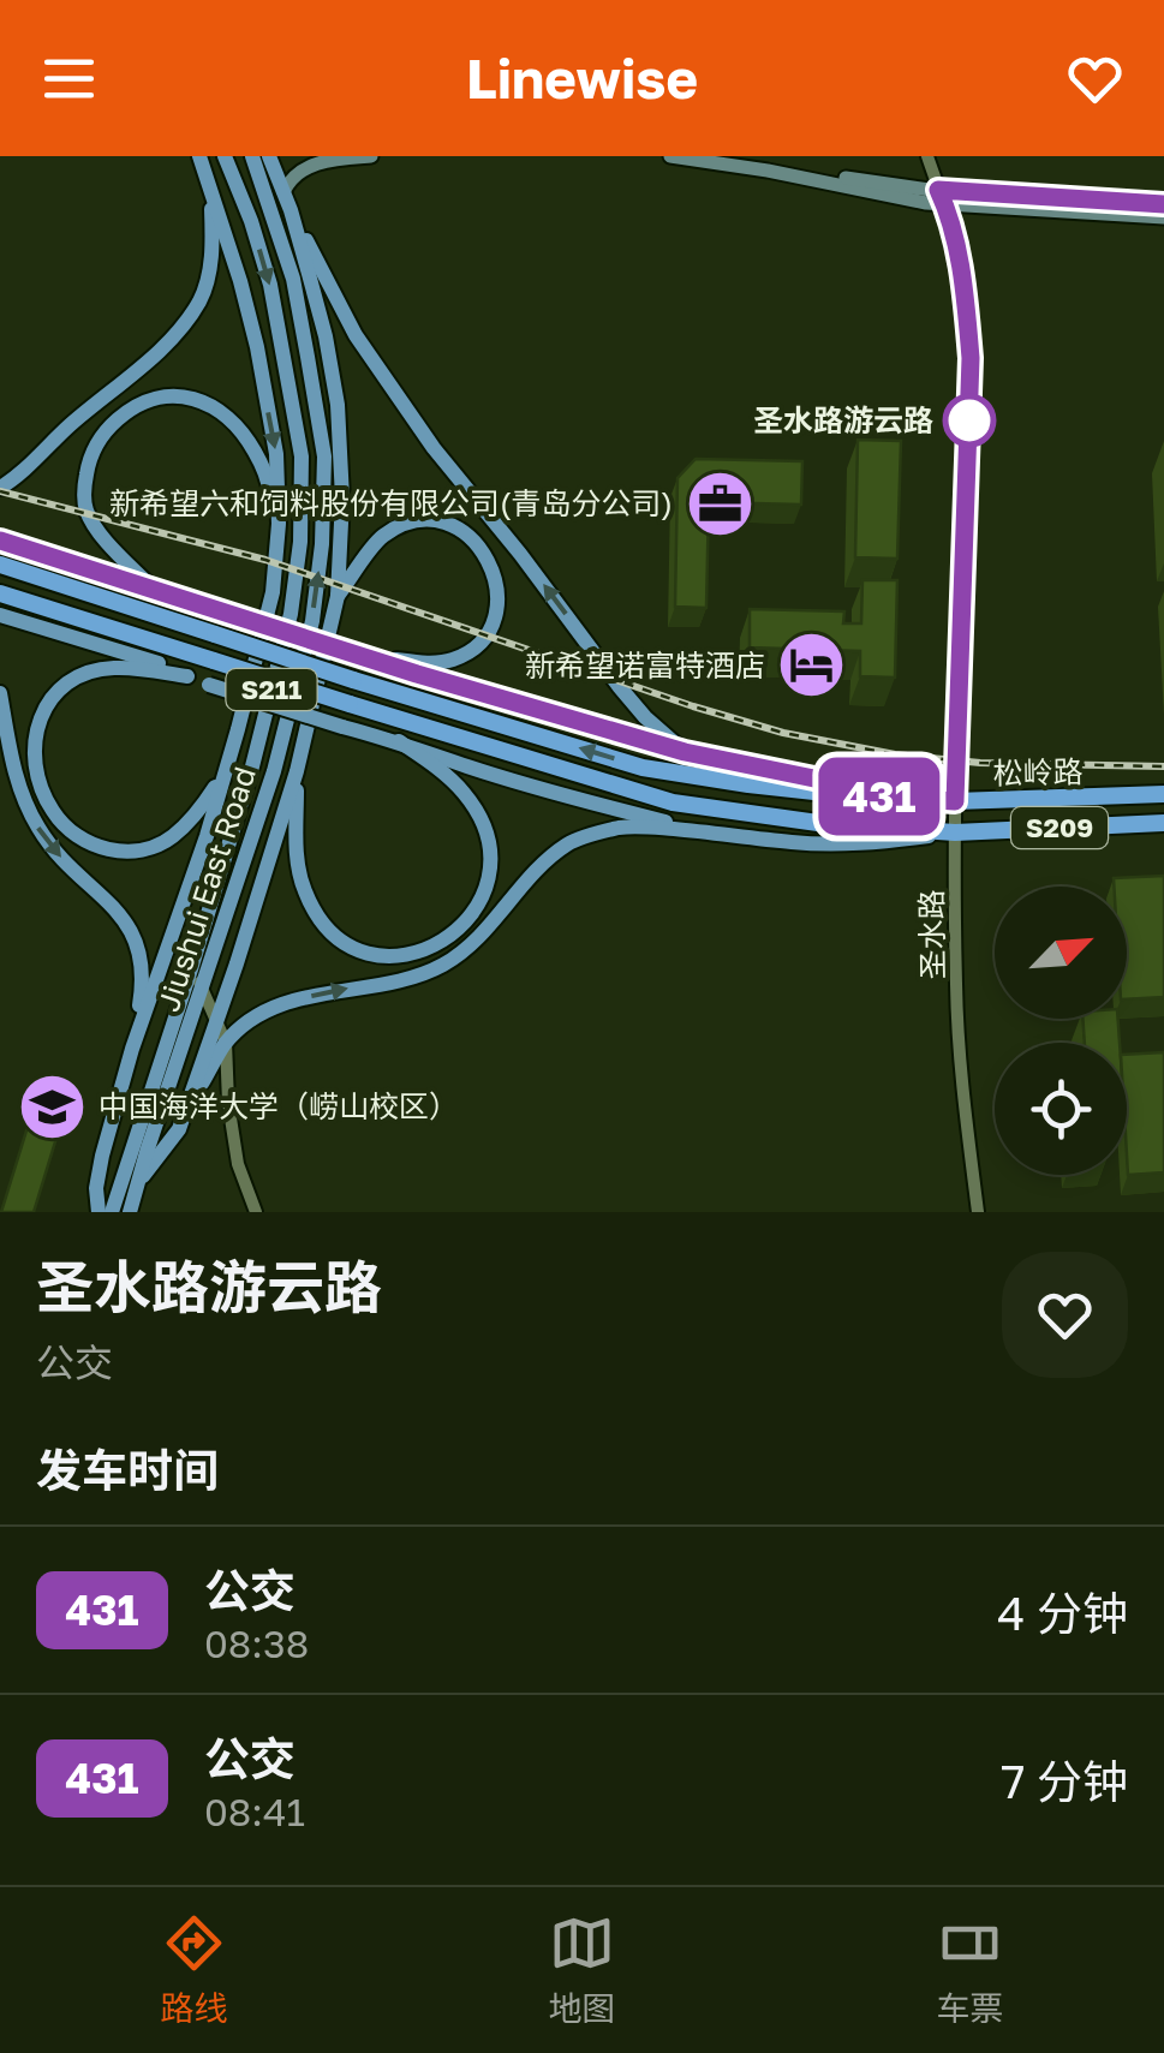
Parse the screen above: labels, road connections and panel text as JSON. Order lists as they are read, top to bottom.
{
  "streets": {
    "highway": ["松岭路", "S209"],
    "main road": ["S211", "Jiushui East Road"],
    "street": ["圣水路"]
  },
  "crossings": [
    ["松岭路", "圣水路"]
  ],
  "places": {
    "other": ["圣水路游云路"],
    "office": ["新希望六和饲料股份有限公司(青岛分公司)"],
    "hotel": ["新希望诺富特酒店"],
    "school or university": ["中国海洋大学（崂山校区）"]
  },
  "lines": ["bus line 431"],
  "north": "top right",
  "page": {
    "header": "Linewise",
    "on_map": "431",
    "heading": [
      ["圣水路游云路", "公交"],
      "发车时间"
    ],
    "list": [
      {
        "mark": "431",
        "name": "公交",
        "note": "08:38",
        "value": "4 分钟"
      },
      {
        "mark": "431",
        "name": "公交",
        "note": "08:41",
        "value": "7 分钟"
      }
    ],
    "tabs": ["路线", "地图", "车票"]
  }
}
